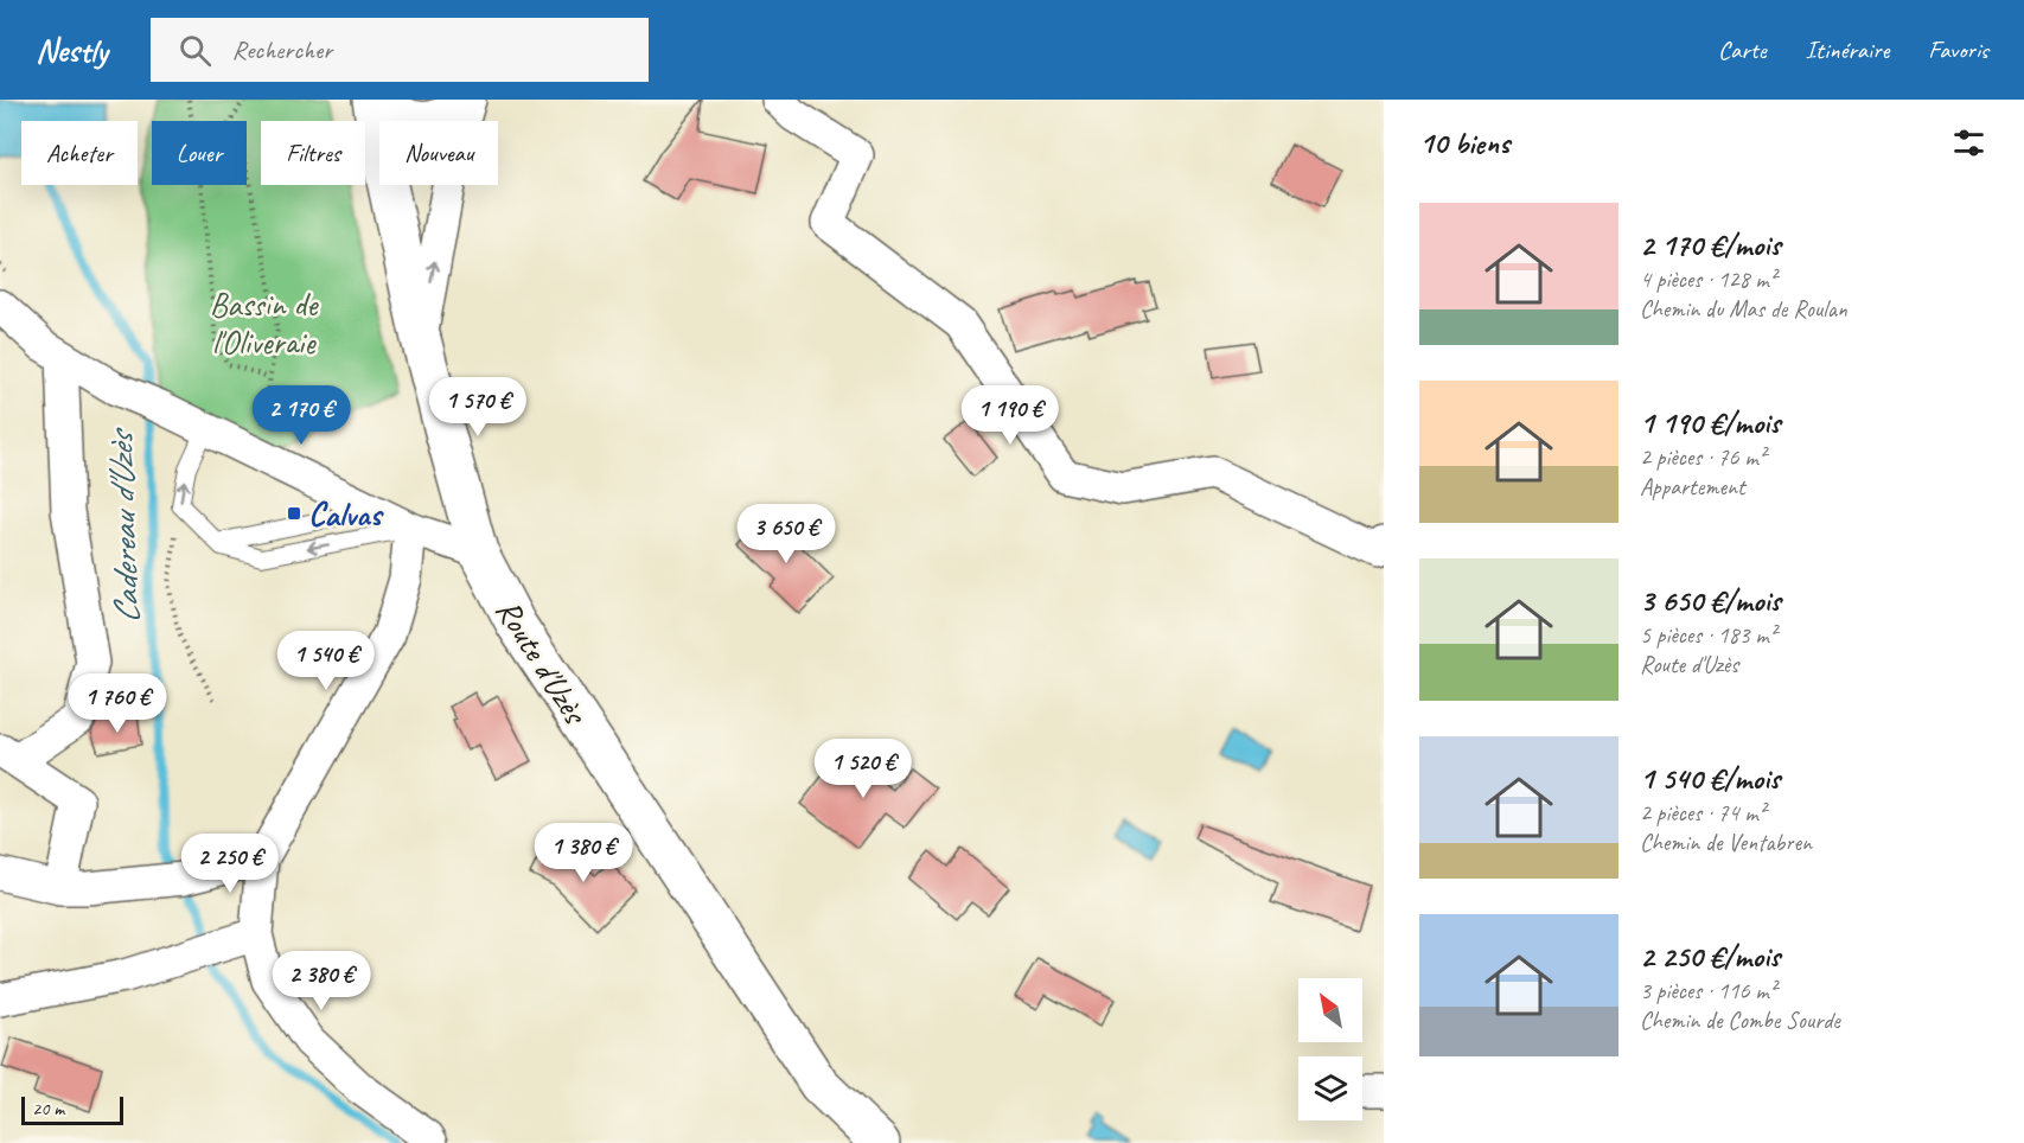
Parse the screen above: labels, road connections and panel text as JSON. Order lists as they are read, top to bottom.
{
  "streets": {
    "main road": ["Route d'Uzès"]
  },
  "water": ["Cadereau d'Uzès"],
  "parks": ["Bassin de l'Oliveraie"],
  "places": {
    "transit": ["Calvas"]
  },
  "scale_bar": "20 m",
  "north": "top left",
  "page": {
    "header": "Nestly",
    "search": "Rechercher",
    "nav": ["Carte", "Itinéraire", "Favoris"],
    "heading": "10 biens",
    "chip": [
      "Acheter",
      "Louer",
      "Filtres",
      "Nouveau"
    ],
    "list": [
      {
        "name": "2 170 €/mois",
        "note": "4 pièces · 128 m² · Chemin du Mas de Roulan"
      },
      {
        "name": "1 190 €/mois",
        "note": "2 pièces · 76 m² · Appartement"
      },
      {
        "name": "3 650 €/mois",
        "note": "5 pièces · 183 m² · Route d'Uzès"
      },
      {
        "name": "1 540 €/mois",
        "note": "2 pièces · 74 m² · Chemin de Ventabren"
      },
      {
        "name": "2 250 €/mois",
        "note": "3 pièces · 116 m² · Chemin de Combe Sourde"
      }
    ],
    "price": [
      "1 570 €",
      "2 170 €",
      "1 190 €",
      "3 650 €",
      "1 540 €",
      "1 760 €",
      "1 520 €",
      "1 380 €",
      "2 250 €",
      "2 380 €"
    ],
    "scale": "20 m"
  }
}
